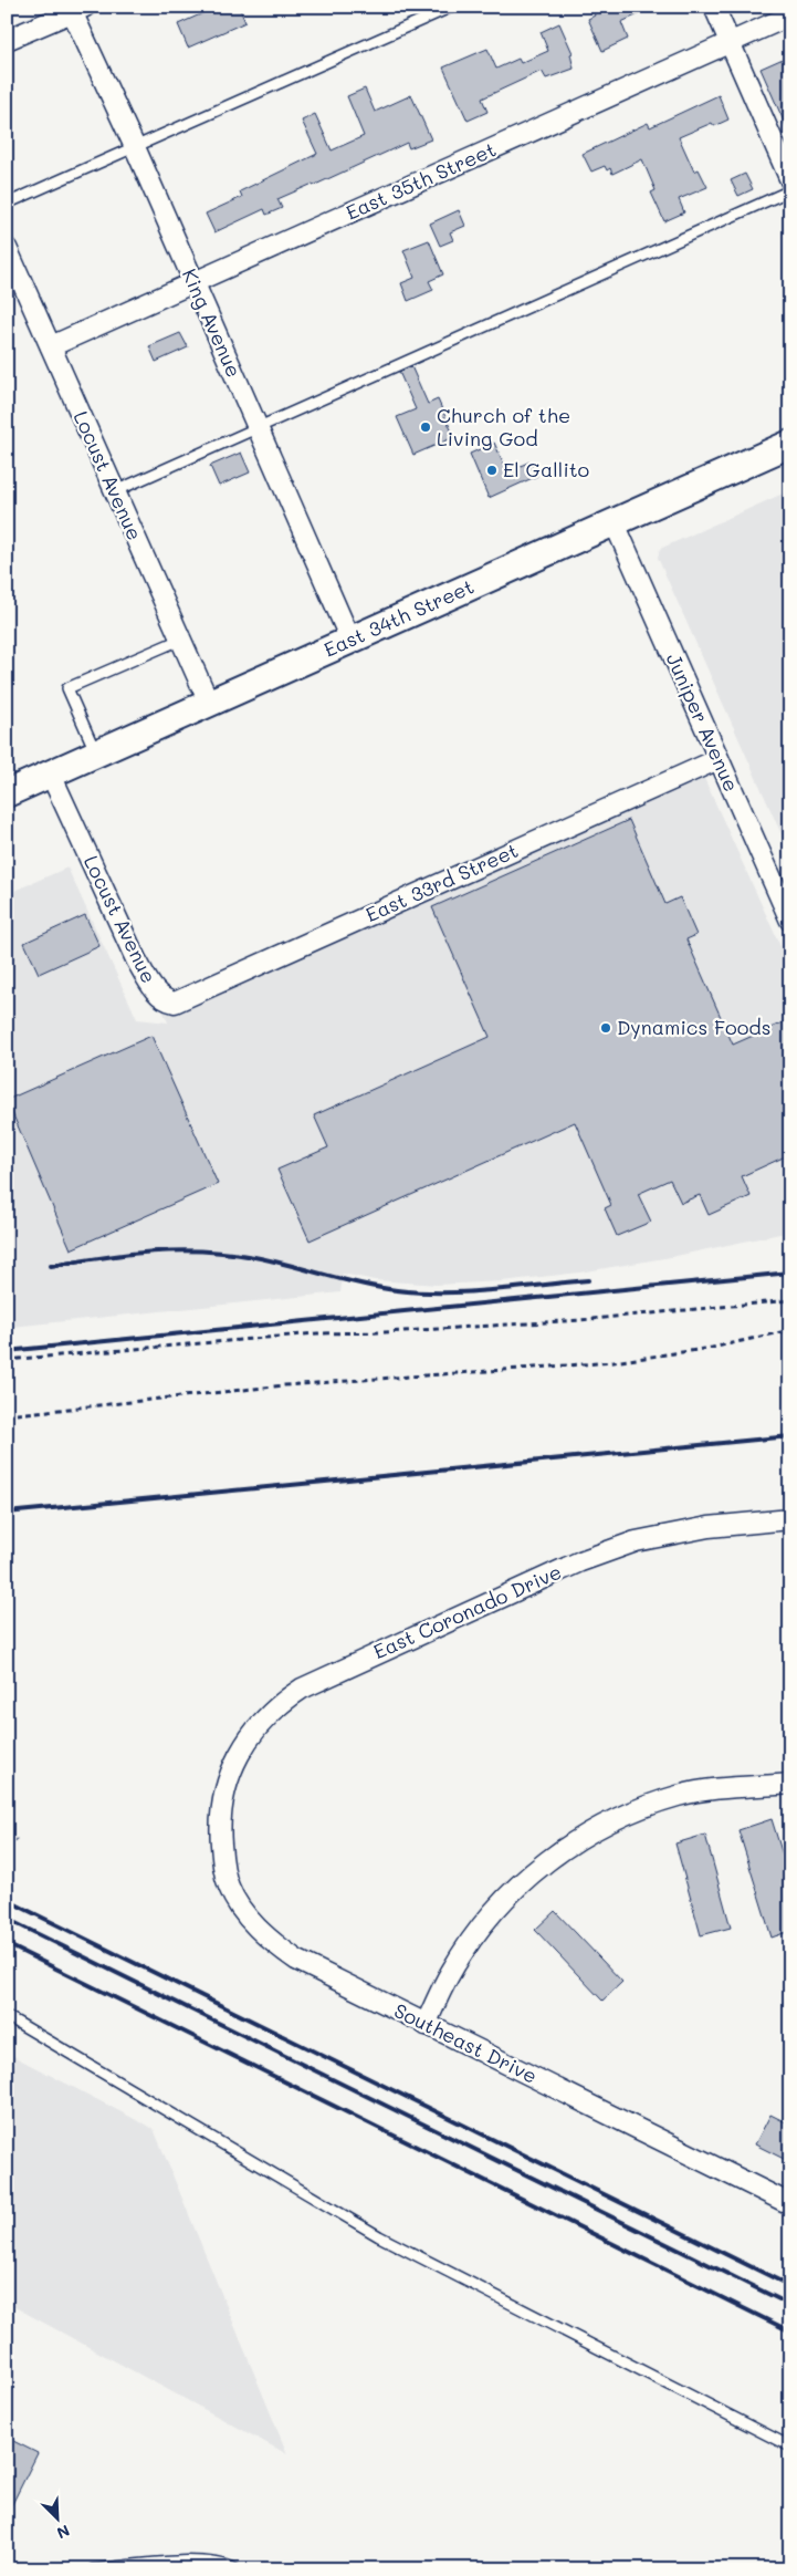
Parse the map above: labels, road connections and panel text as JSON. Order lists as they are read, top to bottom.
{
  "streets": {
    "main road": ["East 34th Street"],
    "street": [
      "East 35th Street",
      "King Avenue",
      "Locust Avenue",
      "Juniper Avenue",
      "East 33rd Street",
      "East Coronado Drive",
      "Southeast Drive"
    ]
  },
  "crossings": [
    ["East 35th Street", "King Avenue"],
    ["East 35th Street", "Locust Avenue"],
    ["King Avenue", "East 34th Street"],
    ["Locust Avenue", "East 34th Street"],
    ["Locust Avenue", "East 33rd Street"],
    ["East 34th Street", "Juniper Avenue"],
    ["Juniper Avenue", "East 33rd Street"],
    ["East Coronado Drive", "Southeast Drive"]
  ],
  "places": ["Church of the Living God", "El Gallito", "Dynamics Foods"],
  "north": "bottom right"
}
